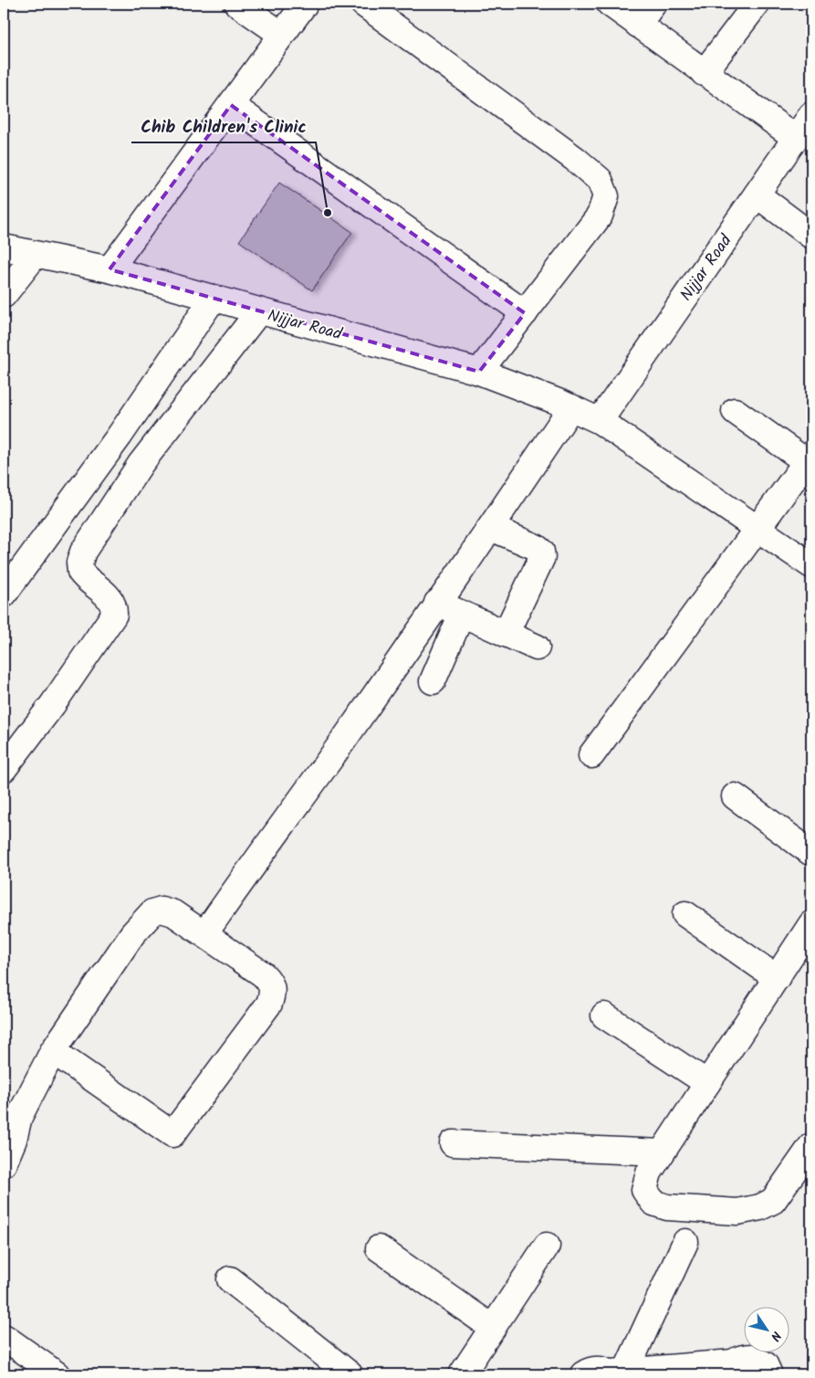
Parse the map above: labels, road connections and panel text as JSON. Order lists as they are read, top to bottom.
{
  "streets": {
    "street": ["Nijjar Road"]
  },
  "places": ["Chib Children's Clinic"],
  "north": "bottom right"
}
